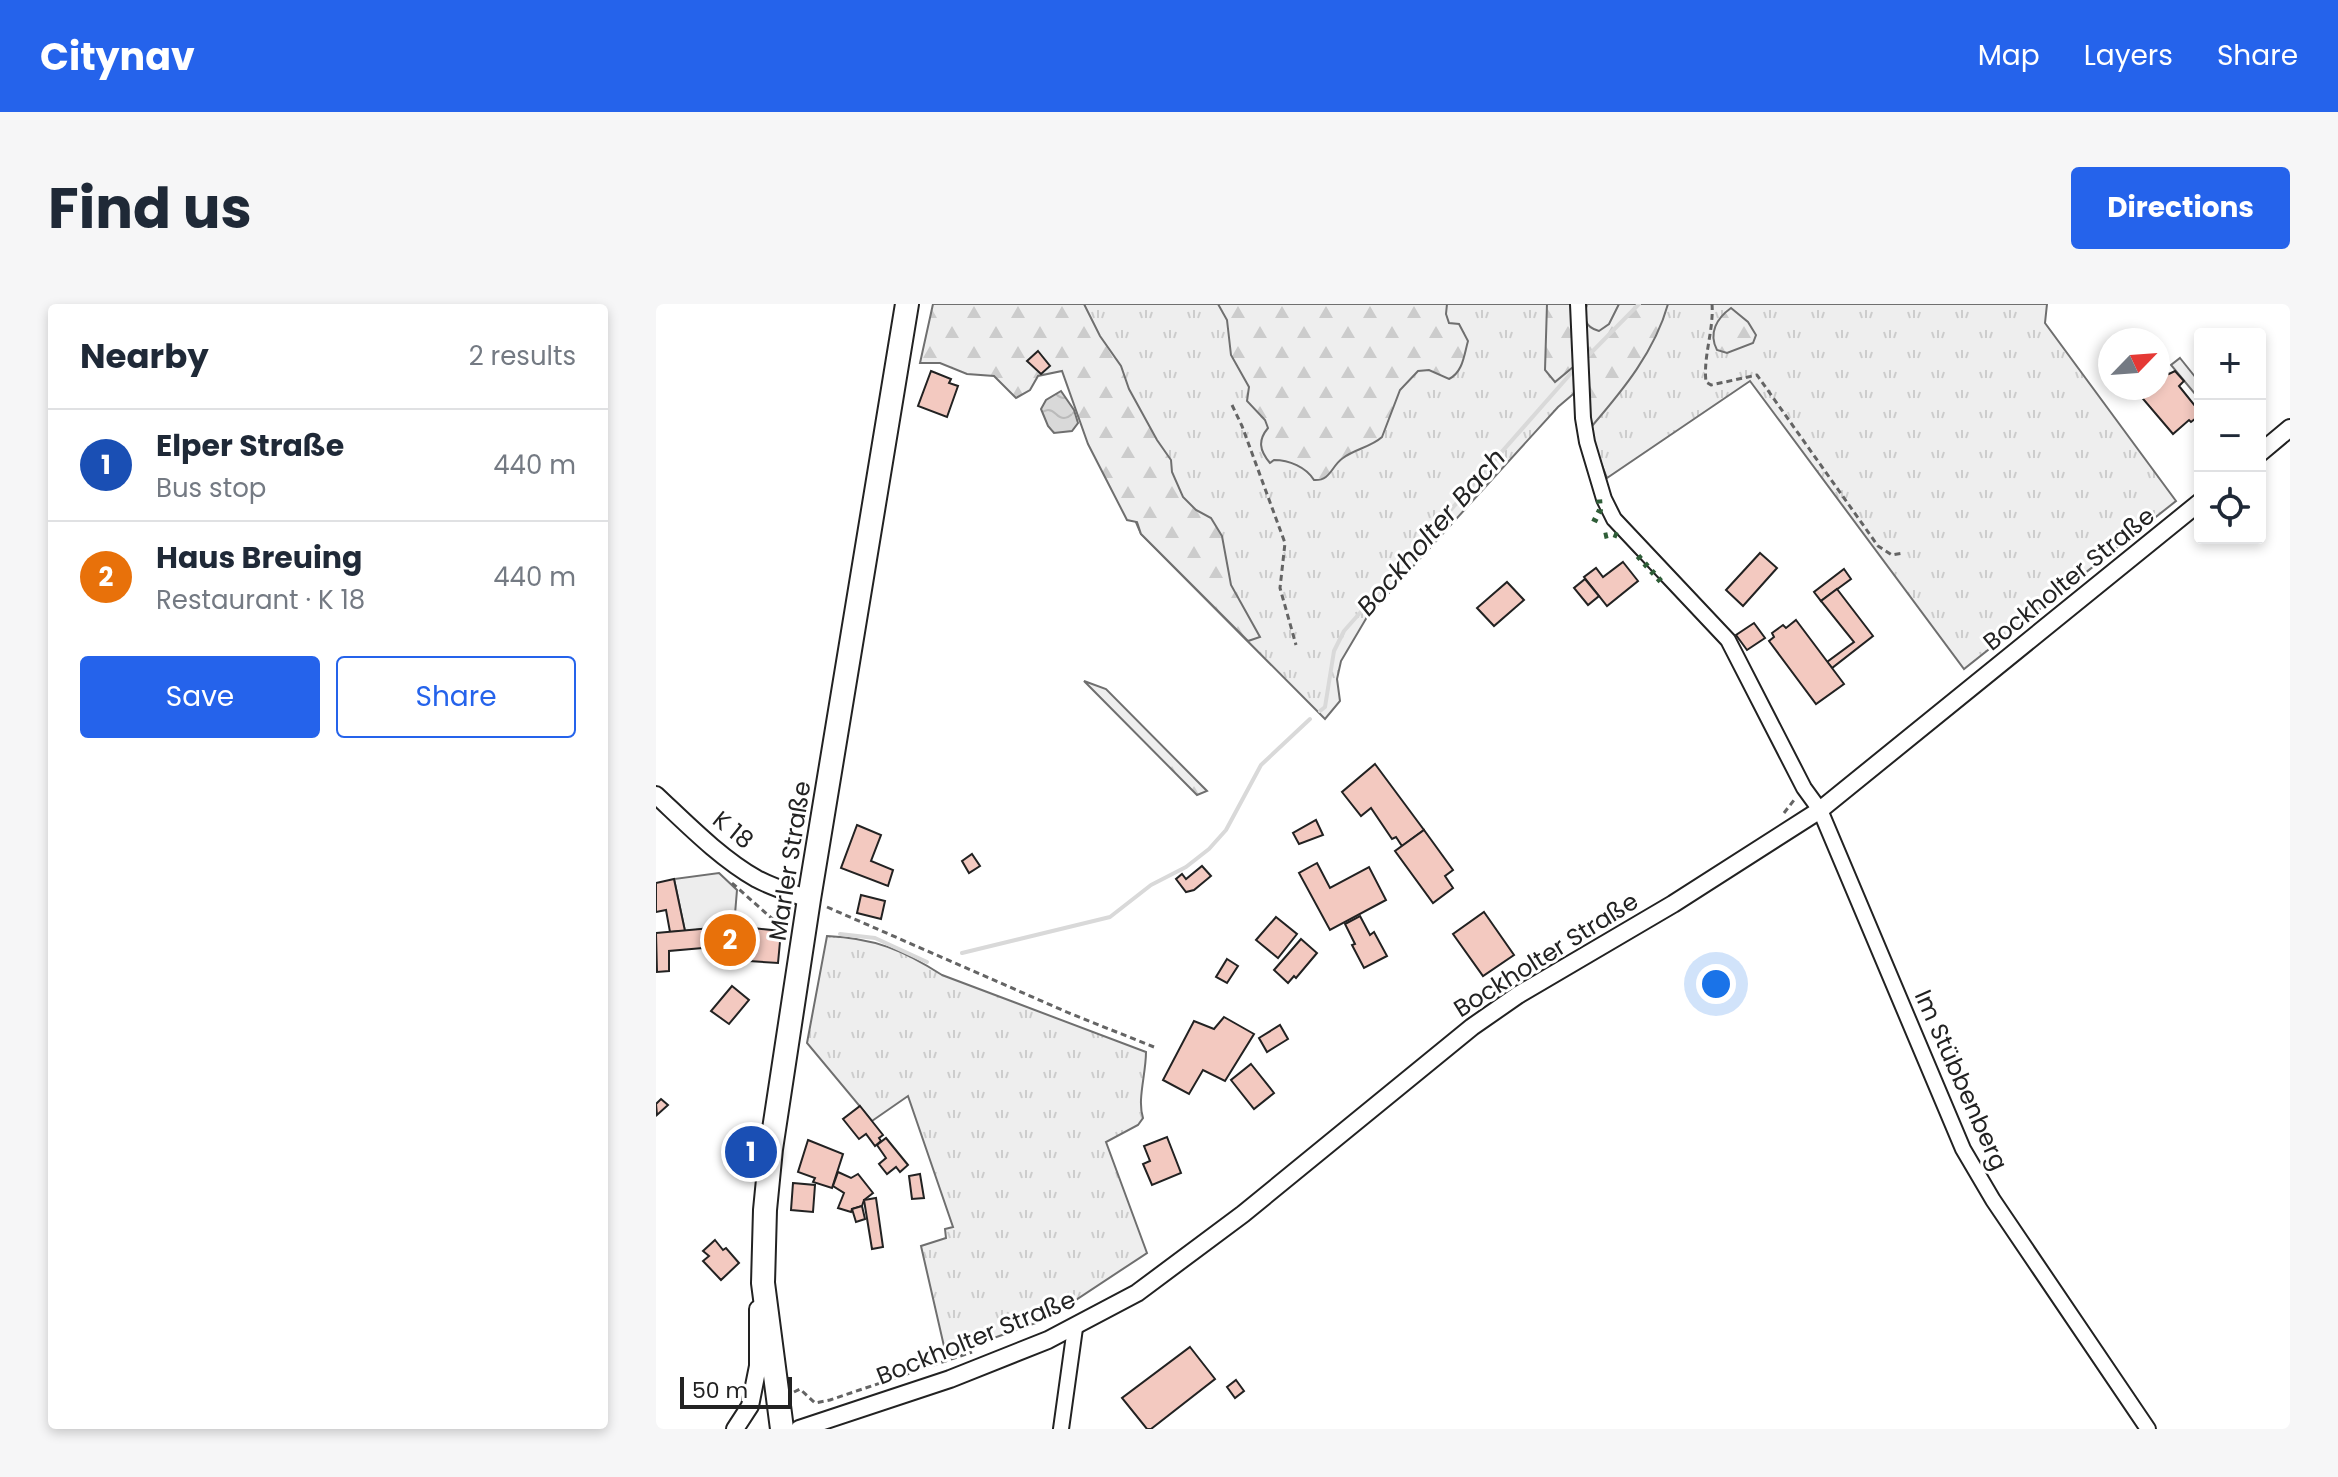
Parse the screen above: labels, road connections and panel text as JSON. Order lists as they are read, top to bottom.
{
  "streets": {
    "main road": ["Marler Straße"],
    "street": ["Bockholter Straße", "K 18", "Im Stübbenberg"]
  },
  "crossings": [
    ["Bockholter Straße", "Im Stübbenberg"],
    ["K 18", "Marler Straße"]
  ],
  "water": ["Bockholter Bach"],
  "scale_bar": "50 m",
  "north": "top right",
  "page": {
    "header": "Citynav",
    "nav": ["Map", "Layers", "Share"],
    "title": "Find us",
    "buttons": [
      "Directions",
      ["Save", "Share"]
    ],
    "heading": ["Nearby", "2 results"],
    "map_buttons": ["+", "−"],
    "list": [
      {
        "mark": "1",
        "name": "Elper Straße",
        "note": "Bus stop",
        "value": "440 m"
      },
      {
        "mark": "2",
        "name": "Haus Breuing",
        "note": "Restaurant · K 18",
        "value": "440 m"
      }
    ],
    "pins": ["2", "1"],
    "scale": "50 m"
  }
}
